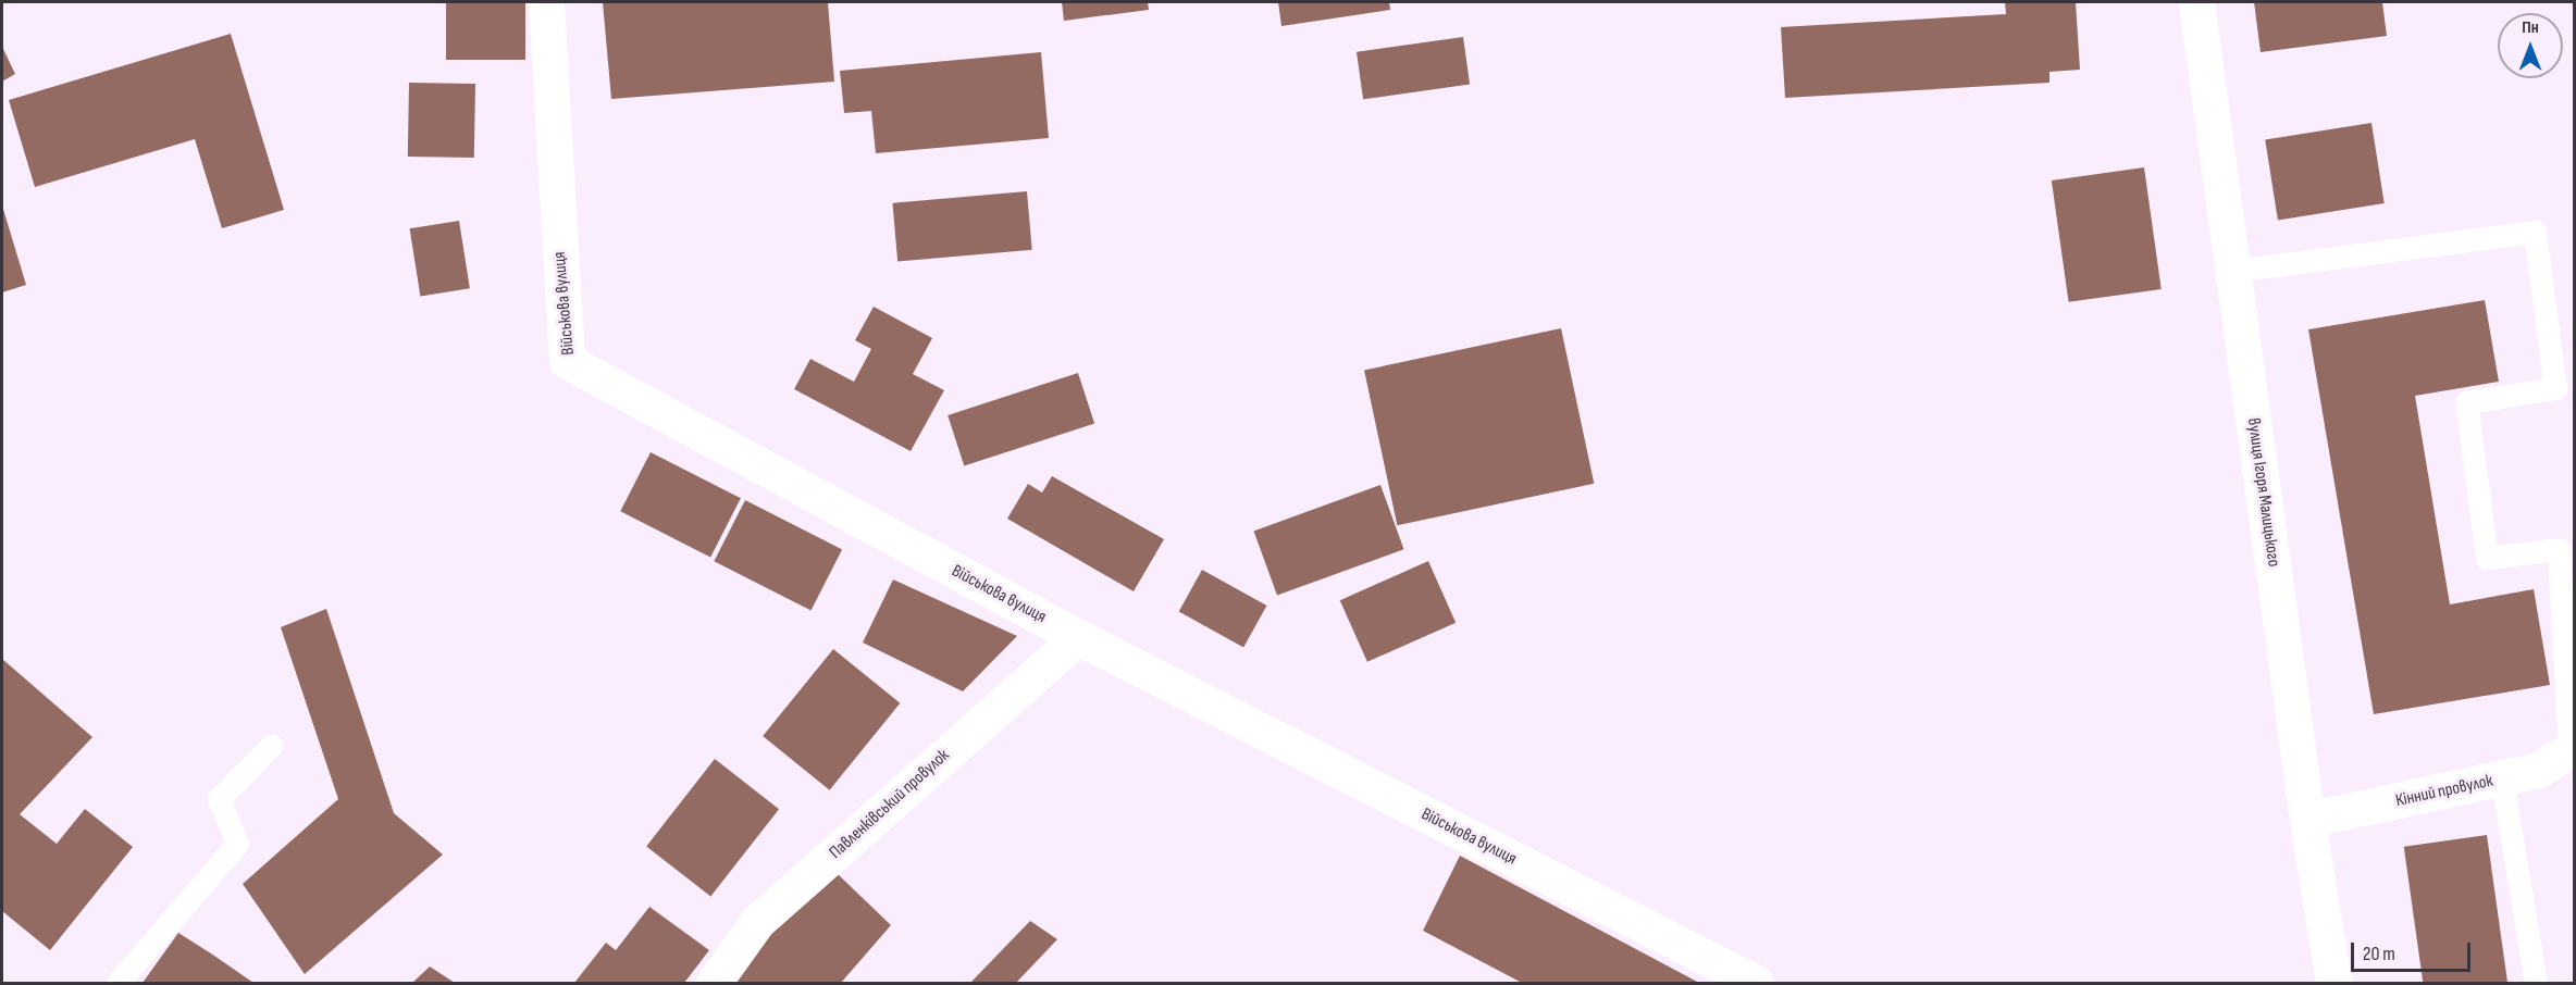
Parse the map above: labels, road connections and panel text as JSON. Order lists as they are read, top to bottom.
{
  "streets": {
    "street": [
      "Військова вулиця",
      "вулиця Ігоря Малицького",
      "Кінний провулок",
      "Павленківський провулок"
    ]
  },
  "crossings": [
    ["Військова вулиця", "Павленківський провулок"],
    ["вулиця Ігоря Малицького", "Кінний провулок"]
  ],
  "scale_bar": "20 m",
  "north": "top"
}
